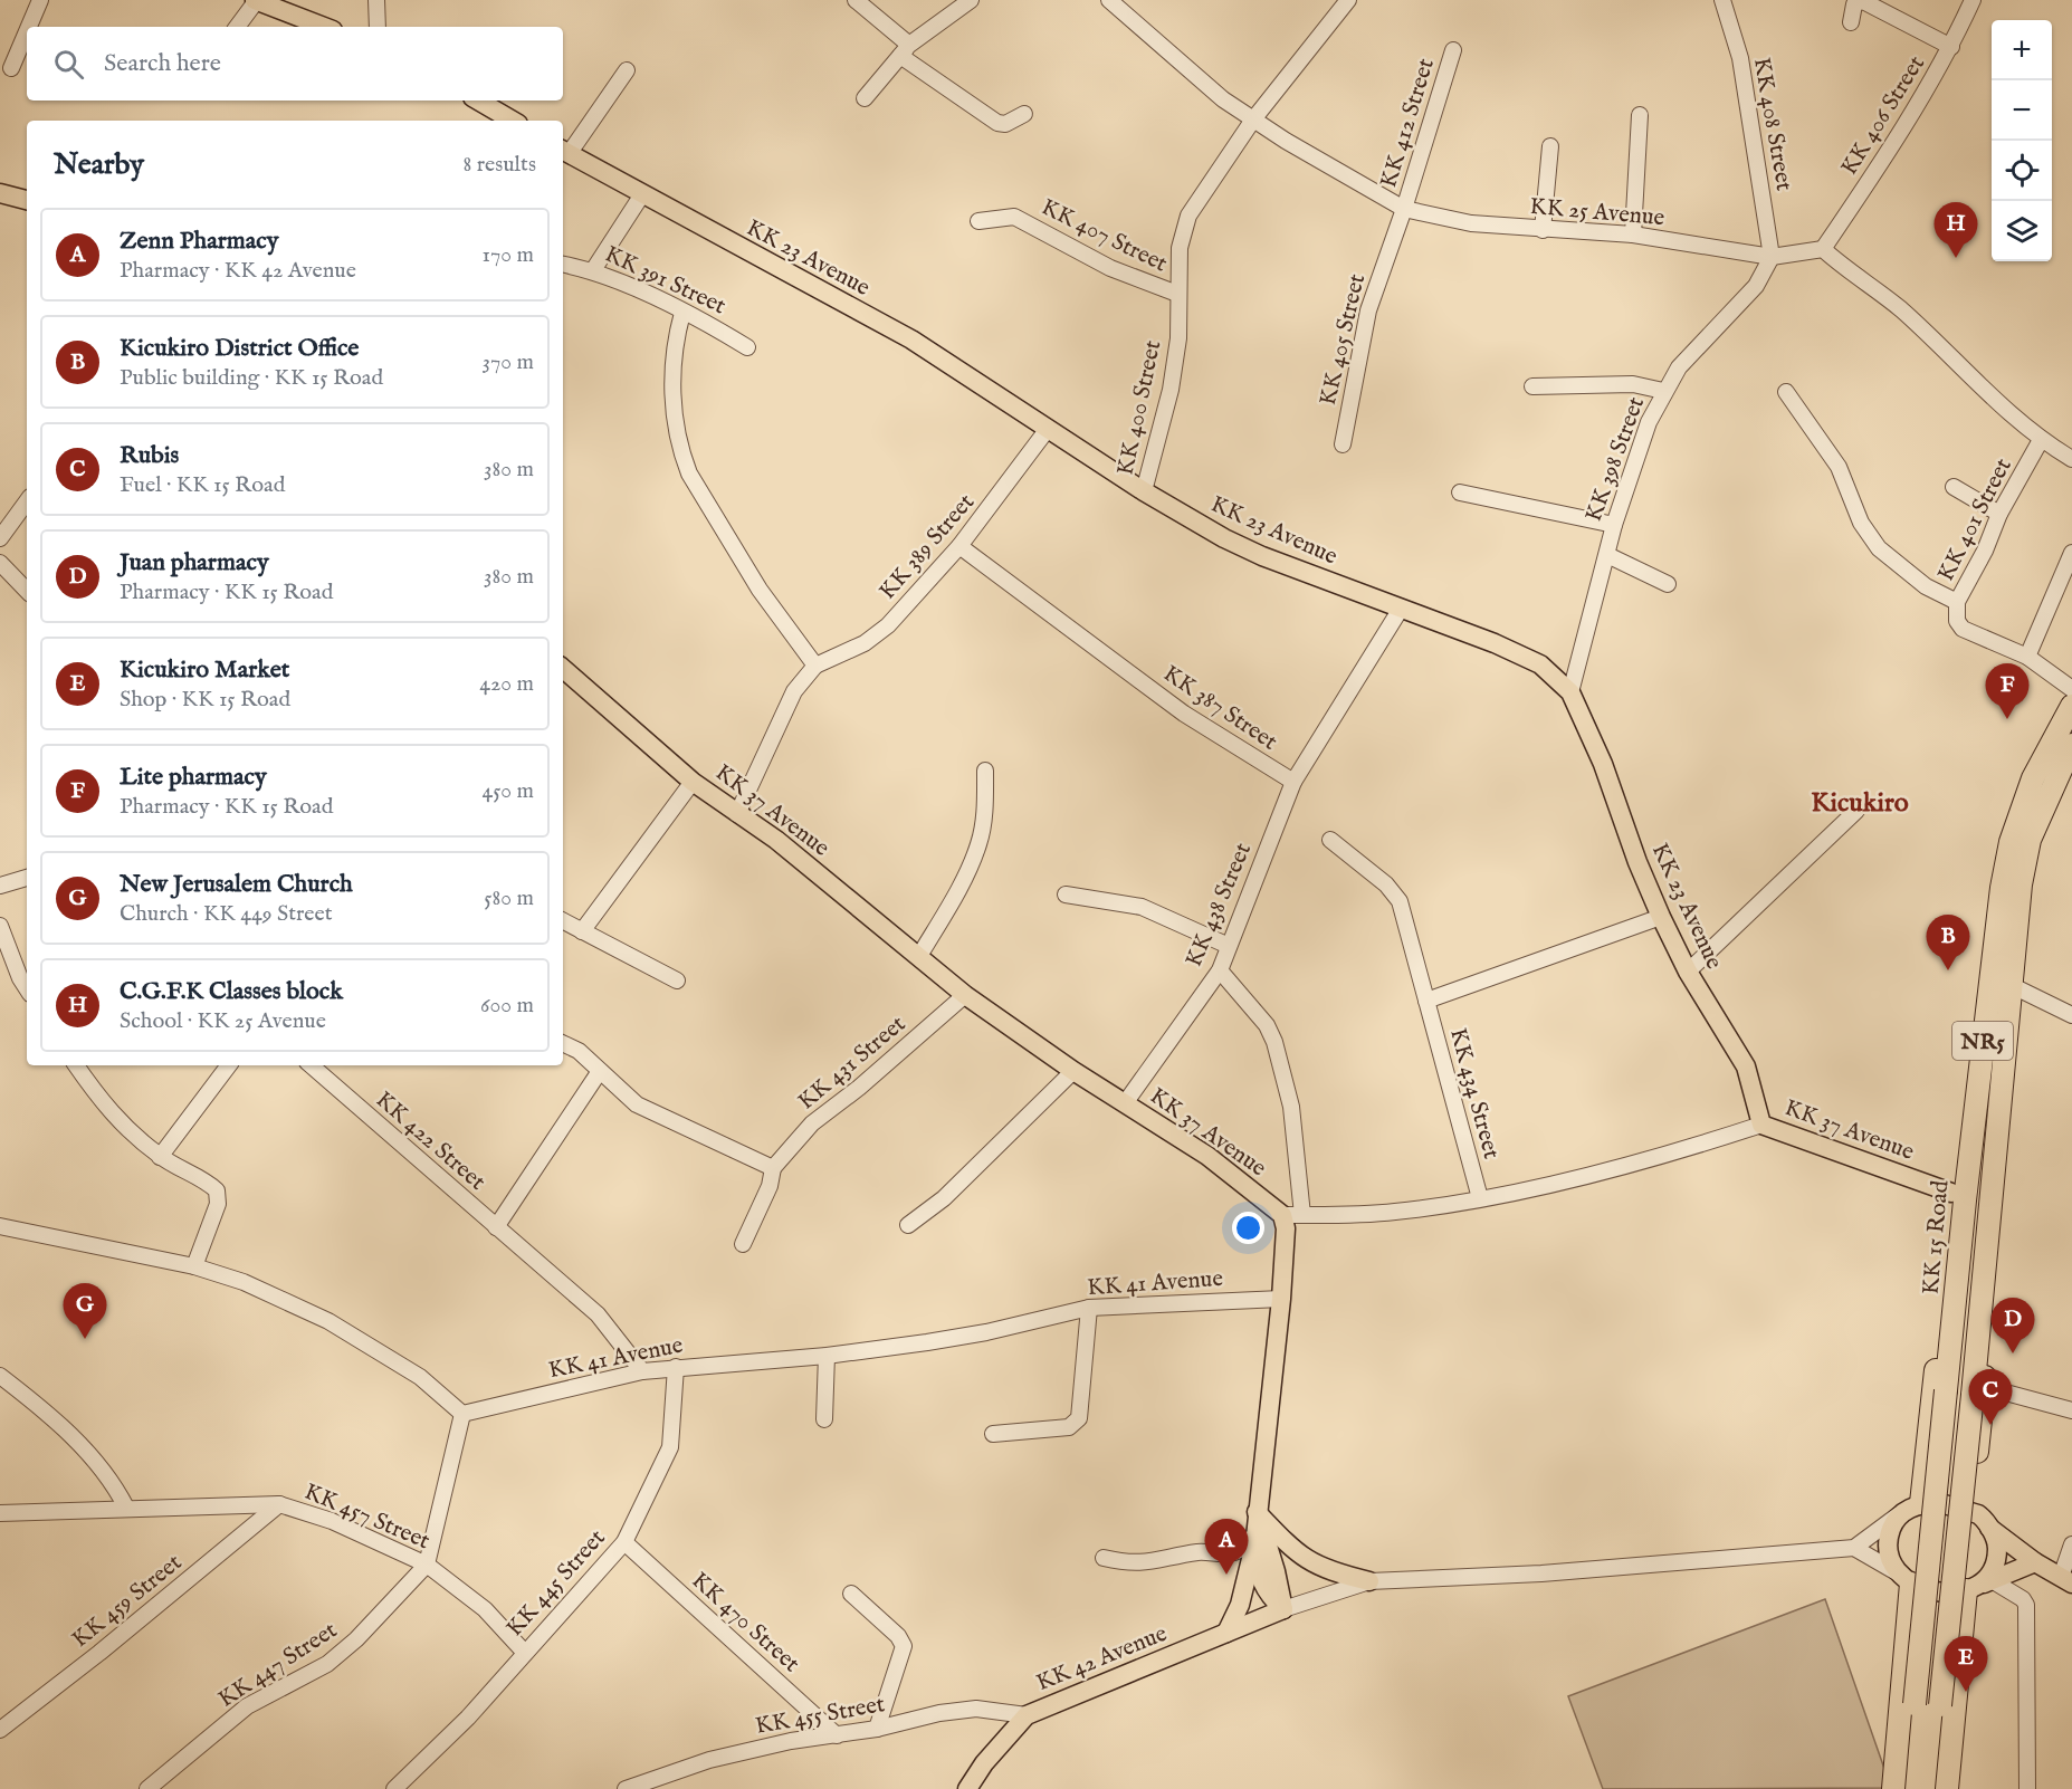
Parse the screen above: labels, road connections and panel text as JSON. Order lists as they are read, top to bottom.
{
  "streets": {
    "highway": ["NR5", "KK 15 Road"],
    "main road": ["KK 23 Avenue", "KK 37 Avenue", "KK 42 Avenue"],
    "street": [
      "KK 406 Street",
      "KK 412 Street",
      "KK 408 Street",
      "KK 25 Avenue",
      "KK 407 Street",
      "KK 391 Street",
      "KK 405 Street",
      "KK 400 Street",
      "KK 398 Street",
      "KK 401 Street",
      "KK 389 Street",
      "KK 387 Street",
      "KK 438 Street",
      "KK 431 Street",
      "KK 434 Street",
      "KK 422 Street",
      "KK 41 Avenue",
      "KK 457 Street",
      "KK 445 Street",
      "KK 459 Street",
      "KK 470 Street",
      "KK 447 Street",
      "KK 455 Street"
    ]
  },
  "crossings": [
    ["KK 406 Street", "KK 25 Avenue"],
    ["KK 412 Street", "KK 25 Avenue"],
    ["KK 412 Street", "KK 405 Street"],
    ["KK 408 Street", "KK 25 Avenue"],
    ["KK 408 Street", "KK 398 Street"],
    ["KK 25 Avenue", "KK 407 Street"],
    ["KK 25 Avenue", "KK 405 Street"],
    ["KK 25 Avenue", "KK 398 Street"],
    ["KK 407 Street", "KK 400 Street"],
    ["KK 23 Avenue", "KK 400 Street"],
    ["KK 23 Avenue", "KK 398 Street"],
    ["KK 23 Avenue", "KK 389 Street"],
    ["KK 23 Avenue", "KK 387 Street"],
    ["KK 23 Avenue", "KK 37 Avenue"],
    ["KK 389 Street", "KK 387 Street"],
    ["KK 387 Street", "KK 438 Street"],
    ["KK 37 Avenue", "KK 438 Street"],
    ["KK 37 Avenue", "KK 431 Street"],
    ["KK 37 Avenue", "KK 434 Street"],
    ["KK 422 Street", "KK 41 Avenue"],
    ["KK 41 Avenue", "KK 445 Street"],
    ["KK 41 Avenue", "KK 447 Street"],
    ["KK 457 Street", "KK 445 Street"],
    ["KK 457 Street", "KK 459 Street"],
    ["KK 457 Street", "KK 447 Street"],
    ["KK 445 Street", "KK 470 Street"],
    ["KK 470 Street", "KK 455 Street"],
    ["KK 42 Avenue", "KK 455 Street"]
  ],
  "districts": ["Kicukiro"],
  "page": {
    "map_buttons": ["+", "−"],
    "search": "Search here",
    "heading": ["Nearby", "8 results"],
    "pins": [
      "H",
      "F",
      "B",
      "G",
      "D",
      "C",
      "A",
      "E"
    ],
    "list": [
      {
        "mark": "A",
        "name": "Zenn Pharmacy",
        "note": "Pharmacy · KK 42 Avenue",
        "value": "170 m"
      },
      {
        "mark": "B",
        "name": "Kicukiro District Office",
        "note": "Public building · KK 15 Road",
        "value": "370 m"
      },
      {
        "mark": "C",
        "name": "Rubis",
        "note": "Fuel · KK 15 Road",
        "value": "380 m"
      },
      {
        "mark": "D",
        "name": "Juan pharmacy",
        "note": "Pharmacy · KK 15 Road",
        "value": "380 m"
      },
      {
        "mark": "E",
        "name": "Kicukiro Market",
        "note": "Shop · KK 15 Road",
        "value": "420 m"
      },
      {
        "mark": "F",
        "name": "Lite pharmacy",
        "note": "Pharmacy · KK 15 Road",
        "value": "450 m"
      },
      {
        "mark": "G",
        "name": "New Jerusalem Church",
        "note": "Church · KK 449 Street",
        "value": "580 m"
      },
      {
        "mark": "H",
        "name": "C.G.F.K Classes block",
        "note": "School · KK 25 Avenue",
        "value": "600 m"
      }
    ]
  }
}
